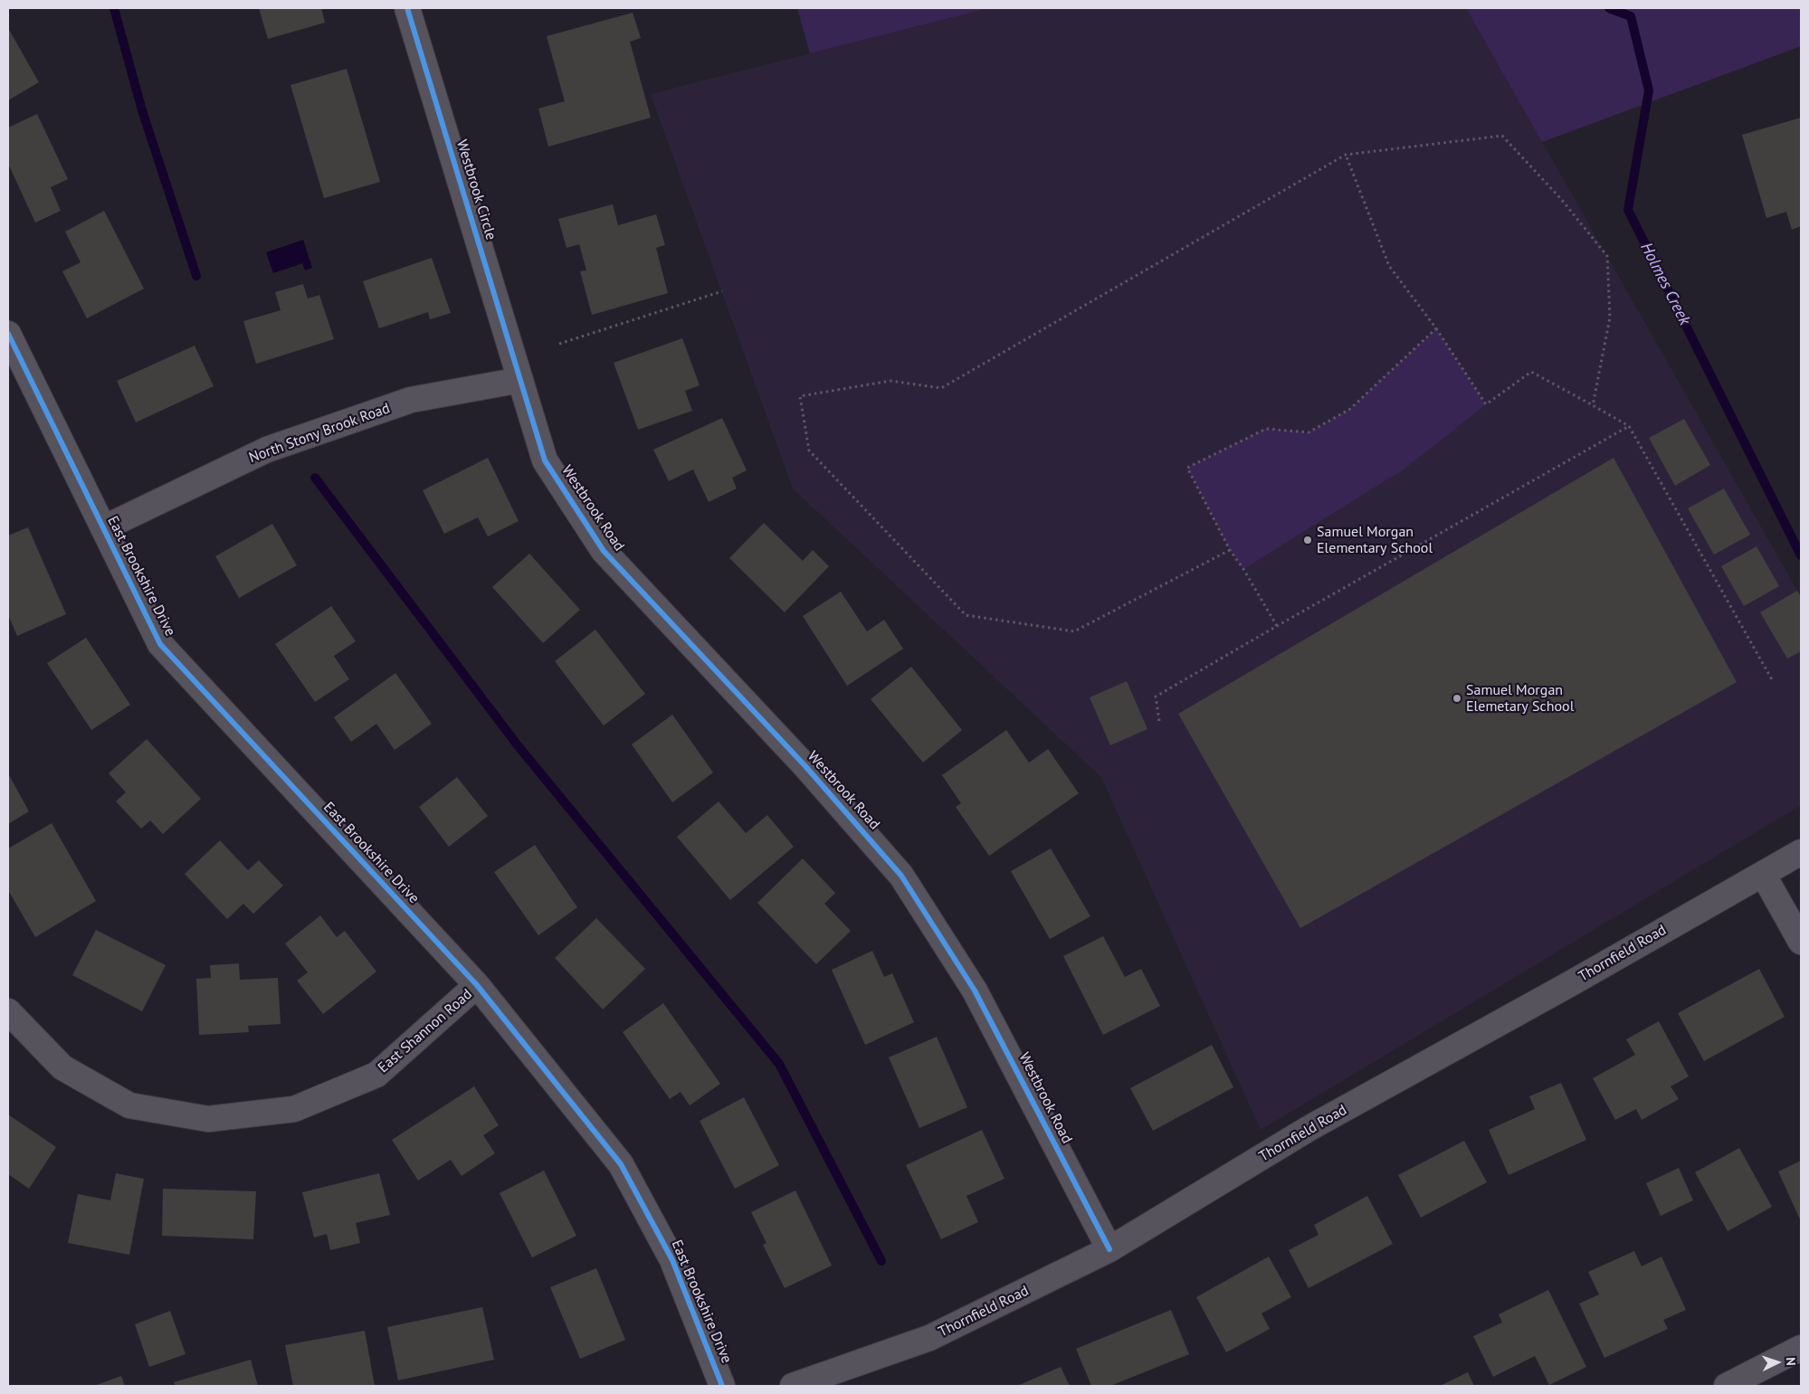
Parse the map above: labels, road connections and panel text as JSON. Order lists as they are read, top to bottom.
{
  "streets": {
    "street": [
      "Westbrook Circle",
      "North Stony Brook Road",
      "Westbrook Road",
      "East Brookshire Drive",
      "Thornfield Road",
      "East Shannon Road"
    ]
  },
  "crossings": [
    ["Westbrook Circle", "North Stony Brook Road"],
    ["Westbrook Circle", "Westbrook Road"],
    ["North Stony Brook Road", "Westbrook Road"],
    ["North Stony Brook Road", "East Brookshire Drive"],
    ["Westbrook Road", "Thornfield Road"],
    ["East Brookshire Drive", "East Shannon Road"]
  ],
  "water": ["Holmes Creek"],
  "places": ["Samuel Morgan Elementary School", "Samuel Morgan Elemetary School"],
  "north": "right"
}
